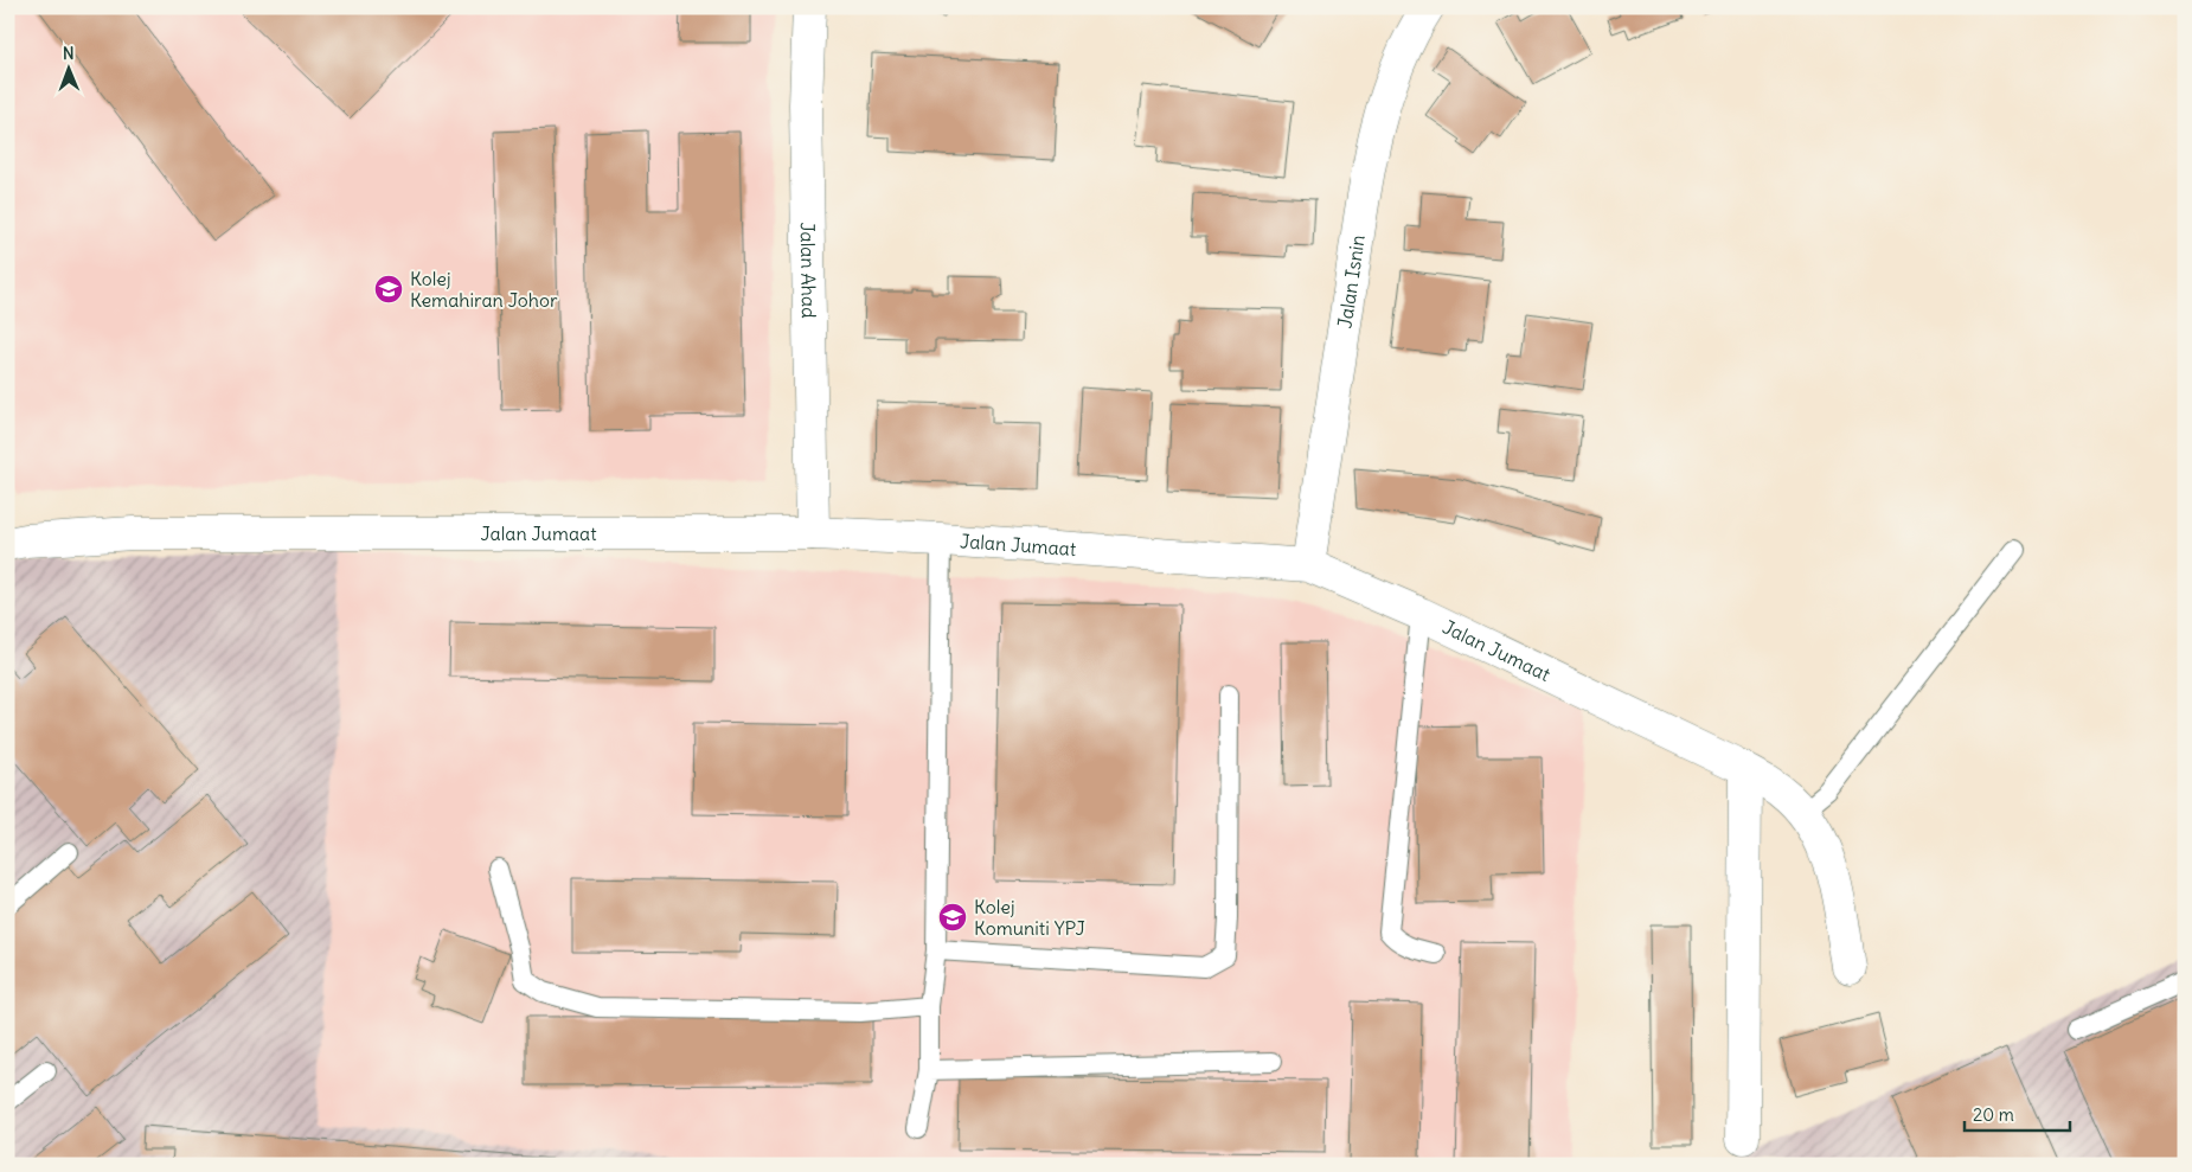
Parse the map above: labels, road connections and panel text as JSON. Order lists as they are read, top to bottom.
{
  "streets": {
    "street": ["Jalan Ahad", "Jalan Isnin", "Jalan Jumaat"]
  },
  "crossings": [
    ["Jalan Ahad", "Jalan Jumaat"],
    ["Jalan Isnin", "Jalan Jumaat"]
  ],
  "places": {
    "school or university": ["Kolej Kemahiran Johor", "Kolej Komuniti YPJ"]
  },
  "scale_bar": "20 m",
  "north": "top"
}
